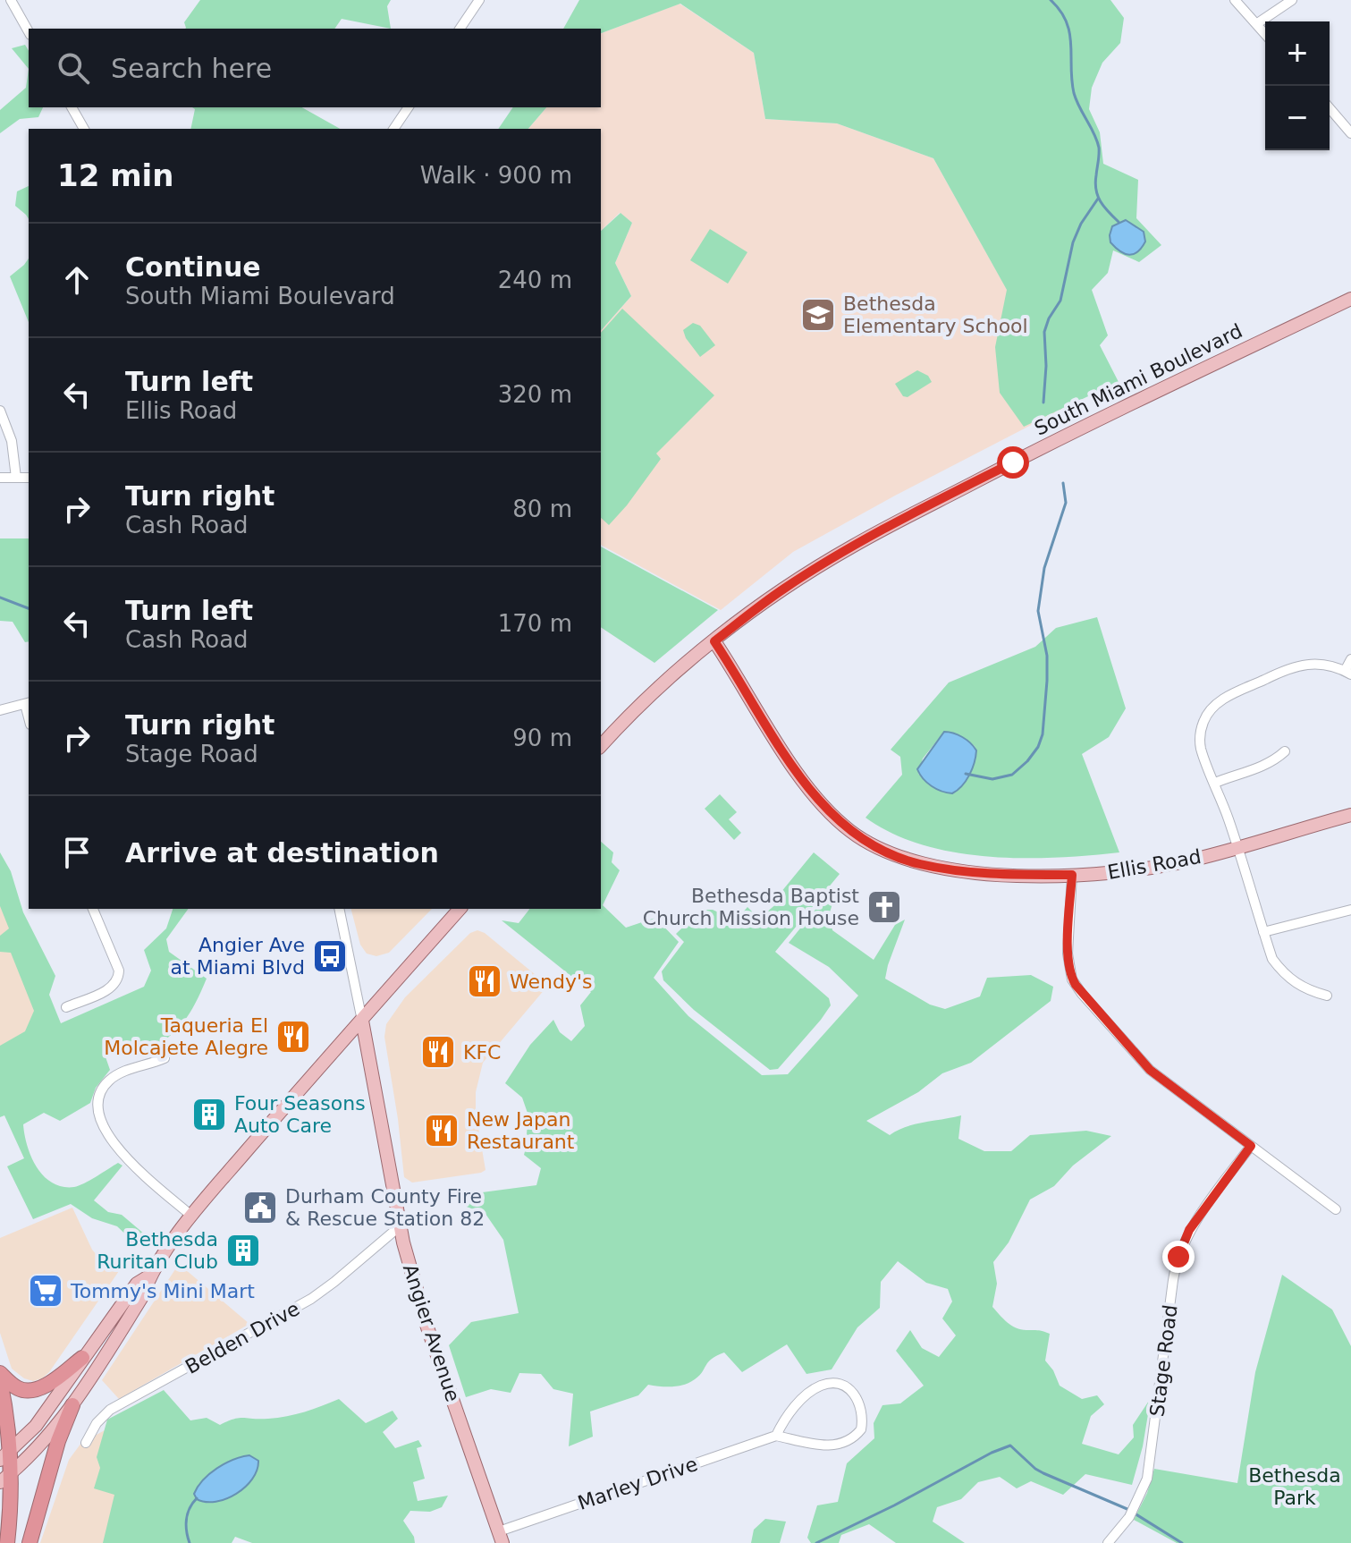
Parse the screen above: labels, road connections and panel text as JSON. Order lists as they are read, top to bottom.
{
  "streets": {
    "main road": ["South Miami Boulevard", "Ellis Road", "Angier Avenue"],
    "street": ["Belden Drive", "Stage Road", "Marley Drive"]
  },
  "crossings": [
    ["South Miami Boulevard", "Ellis Road"],
    ["Angier Avenue", "Belden Drive"],
    ["Angier Avenue", "Marley Drive"]
  ],
  "parks": ["Bethesda Park"],
  "places": {
    "school or university": ["Bethesda Elementary School"],
    "church": ["Bethesda Baptist Church Mission House"],
    "bus stop": ["Angier Ave at Miami Blvd"],
    "restaurant": [
      "Wendy's",
      "Taqueria El Molcajete Alegre",
      "KFC",
      "New Japan Restaurant"
    ],
    "building": ["Four Seasons Auto Care", "Bethesda Ruritan Club"],
    "public building": ["Durham County Fire & Rescue Station 82"],
    "supermarket": ["Tommy's Mini Mart"]
  },
  "page": {
    "map_buttons": ["+", "−"],
    "search": "Search here",
    "heading": ["12 min", "Walk · 900 m"],
    "list": [
      ["Continue", "South Miami Boulevard", "240 m"],
      ["Turn left", "Ellis Road", "320 m"],
      ["Turn right", "Cash Road", "80 m"],
      ["Turn left", "Cash Road", "170 m"],
      ["Turn right", "Stage Road", "90 m"],
      "Arrive at destination"
    ]
  }
}
